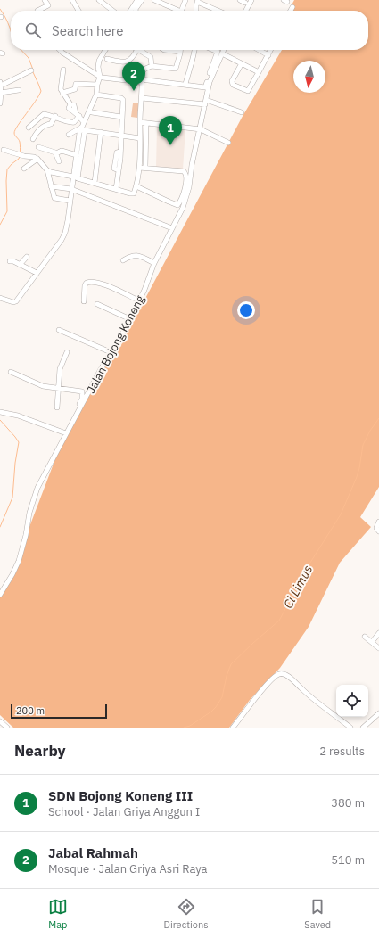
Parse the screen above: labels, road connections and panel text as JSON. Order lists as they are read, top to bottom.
{
  "streets": {
    "street": ["Jalan Bojong Koneng"]
  },
  "water": ["Ci Limus"],
  "scale_bar": "200 m",
  "north": "bottom",
  "page": {
    "search": "Search here",
    "pins": ["2", "1"],
    "scale": "200 m",
    "heading": ["Nearby", "2 results"],
    "list": [
      {
        "mark": "1",
        "name": "SDN Bojong Koneng III",
        "note": "School · Jalan Griya Anggun I",
        "value": "380 m"
      },
      {
        "mark": "2",
        "name": "Jabal Rahmah",
        "note": "Mosque · Jalan Griya Asri Raya",
        "value": "510 m"
      }
    ],
    "nav": ["Map", "Directions", "Saved"]
  }
}
